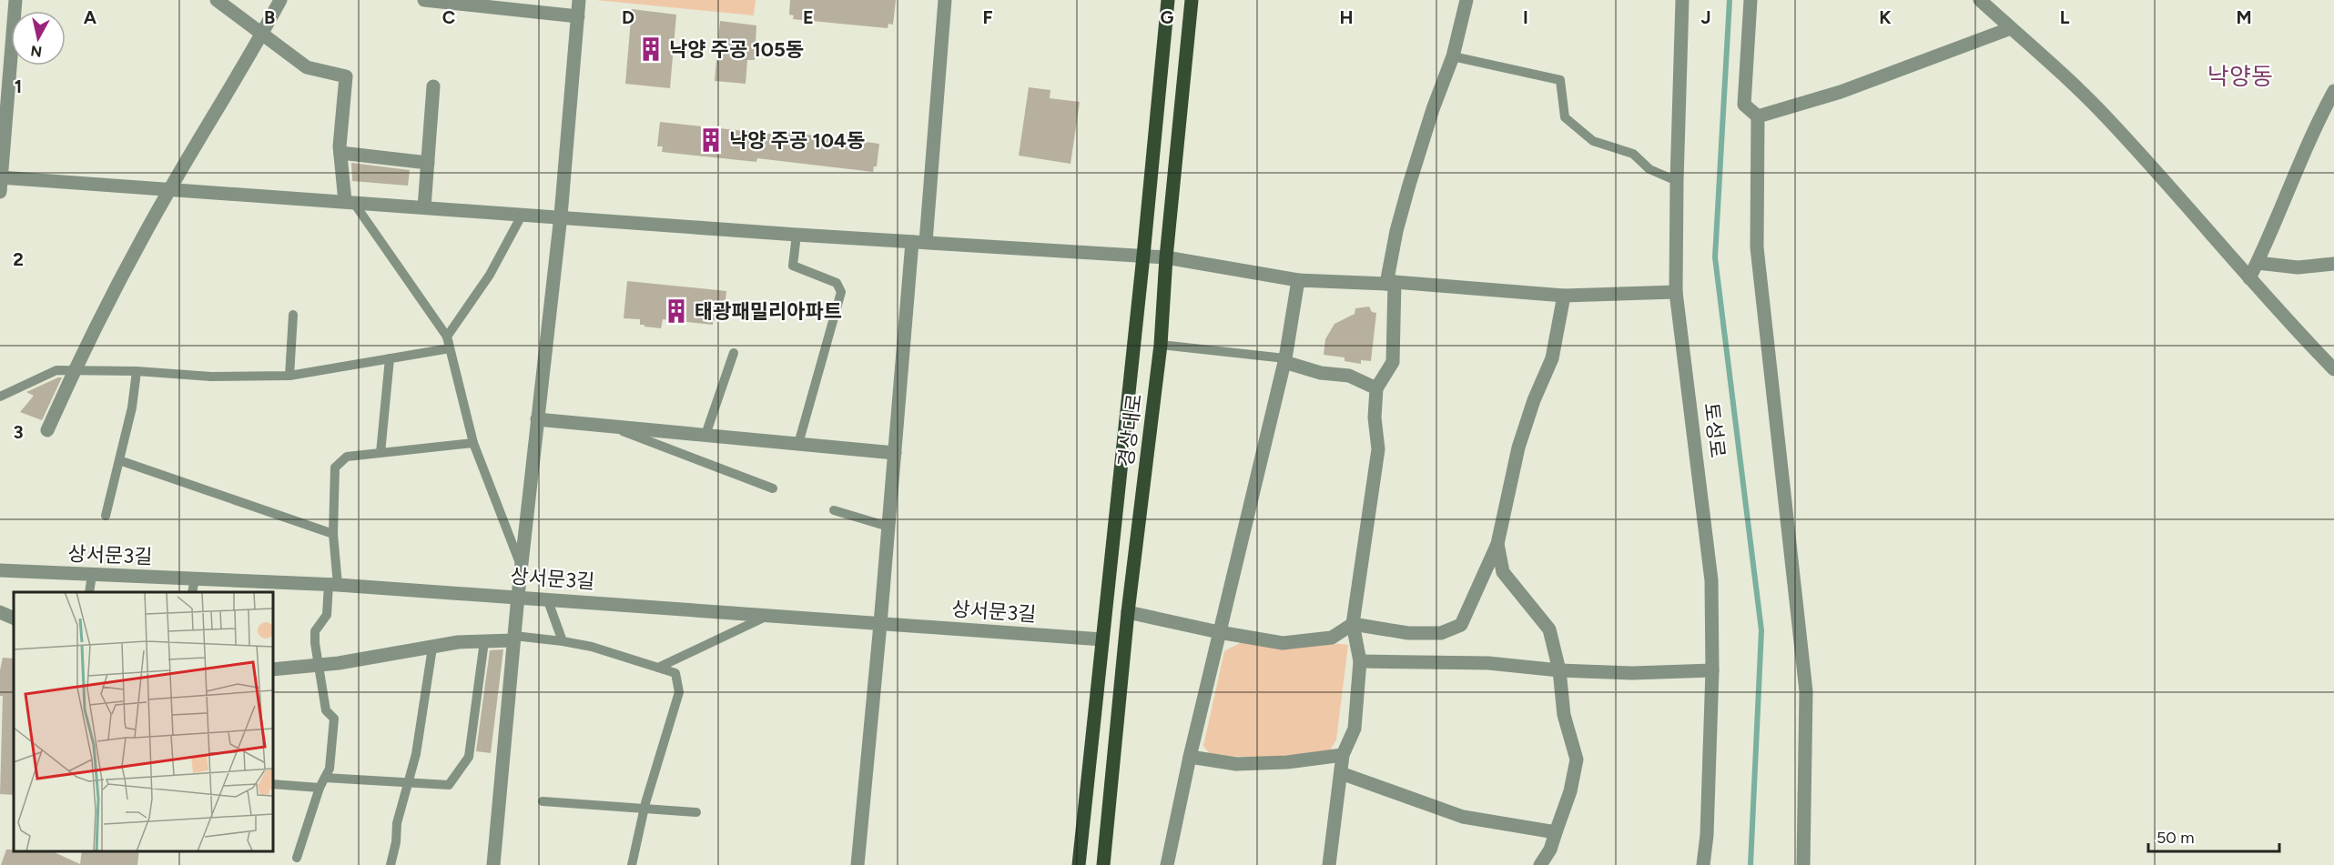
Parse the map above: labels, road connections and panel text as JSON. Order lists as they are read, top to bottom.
{
  "streets": {
    "main road": ["경상대로"],
    "street": ["토성로", "상서문3길"]
  },
  "crossings": [
    ["경상대로", "상서문3길"]
  ],
  "districts": ["낙양동"],
  "places": {
    "building": ["낙양 주공 105동", "낙양 주공 104동", "태광패밀리아파트"]
  },
  "scale_bar": "50 m",
  "north": "bottom",
  "grid": {
    "columns": [
      "A",
      "B",
      "C",
      "D",
      "E",
      "F",
      "G",
      "H",
      "I",
      "J",
      "K",
      "L",
      "M"
    ],
    "rows": ["1", "2", "3"]
  }
}
